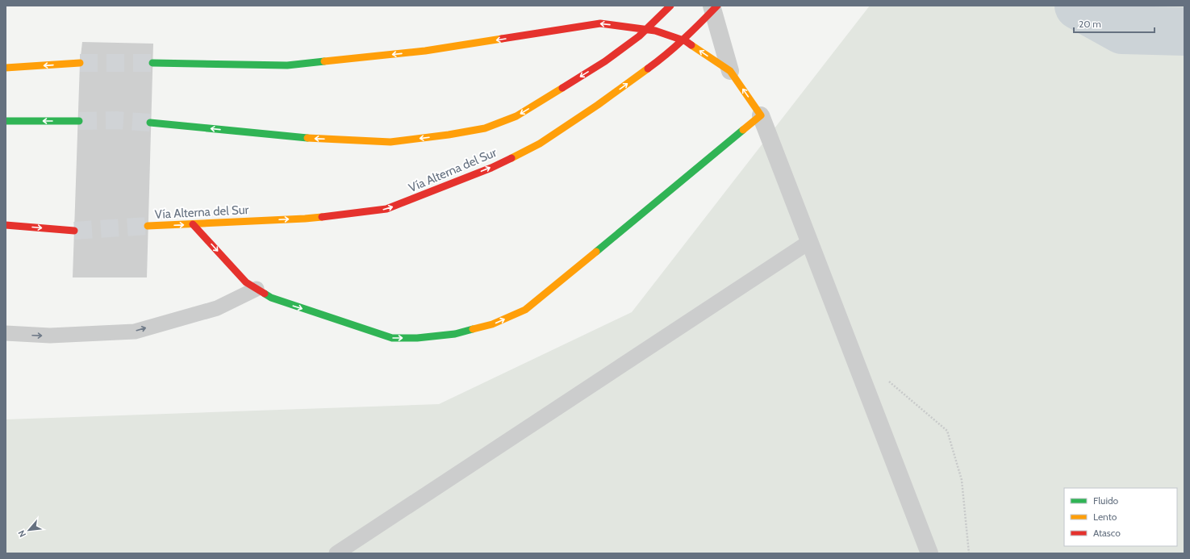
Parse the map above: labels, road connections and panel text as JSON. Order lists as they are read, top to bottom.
{
  "streets": {
    "highway": ["Vía Alterna del Sur"]
  },
  "legend": ["Fluido", "Lento", "Atasco"],
  "scale_bar": "20 m",
  "north": "bottom left"
}
